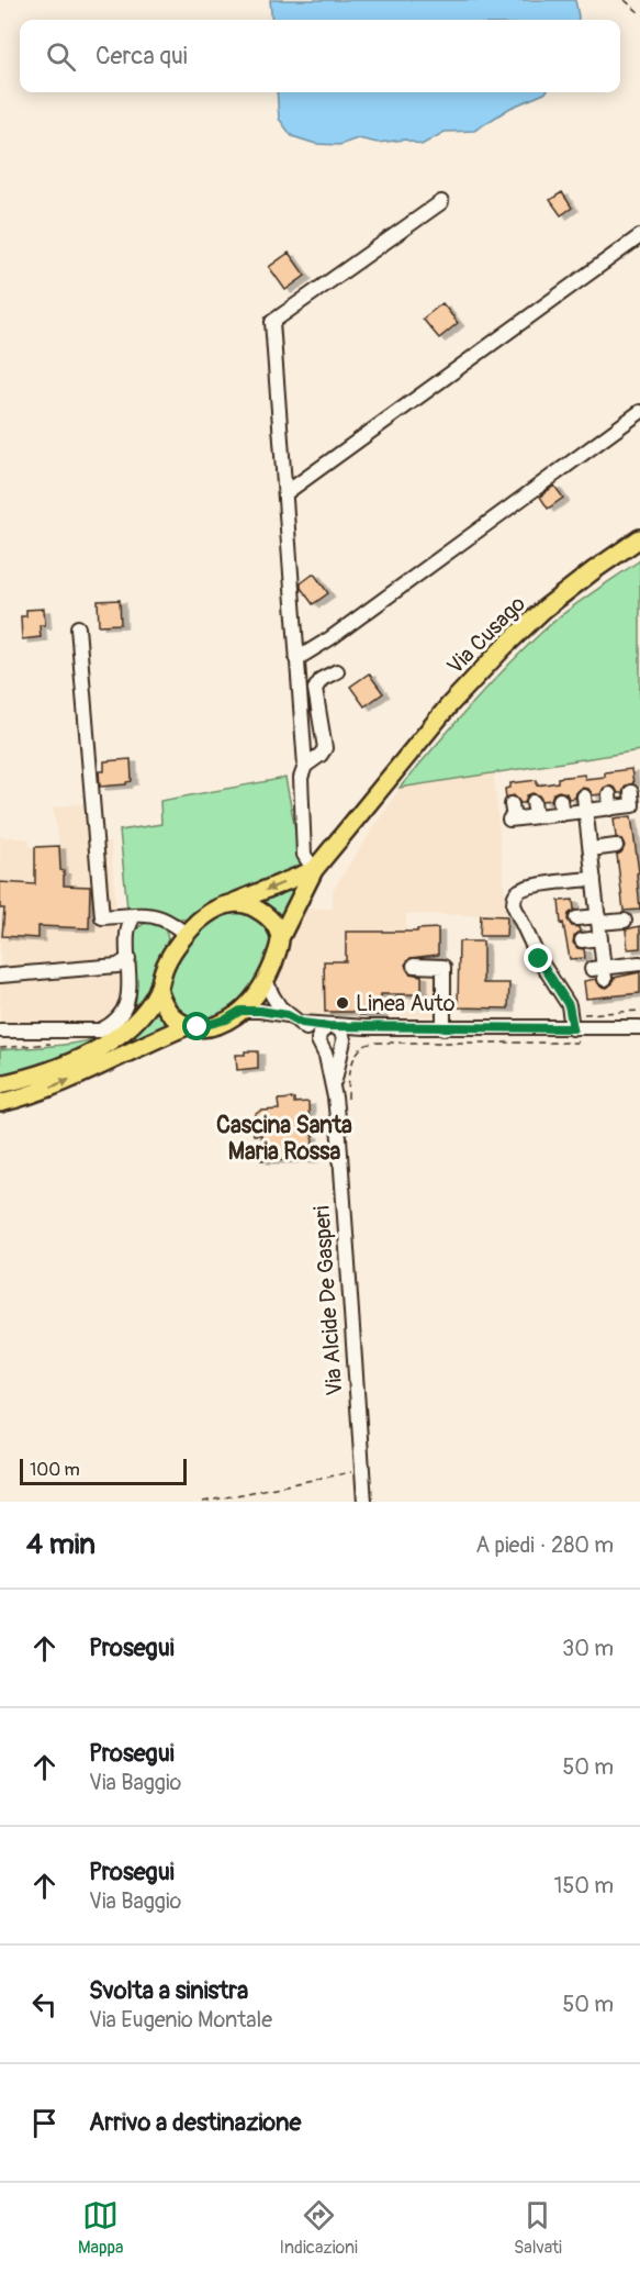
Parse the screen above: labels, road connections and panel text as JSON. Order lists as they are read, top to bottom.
{
  "streets": {
    "main road": ["Via Cusago"],
    "street": ["Via Alcide De Gasperi"]
  },
  "districts": ["Cascina Santa Maria Rossa"],
  "places": ["Linea Auto"],
  "scale_bar": "100 m",
  "page": {
    "search": "Cerca qui",
    "scale": "100 m",
    "heading": ["4 min", "A piedi · 280 m"],
    "list": [
      ["Prosegui", "30 m"],
      ["Prosegui", "Via Baggio", "50 m"],
      ["Prosegui", "Via Baggio", "150 m"],
      ["Svolta a sinistra", "Via Eugenio Montale", "50 m"],
      "Arrivo a destinazione"
    ],
    "nav": ["Mappa", "Indicazioni", "Salvati"]
  }
}
